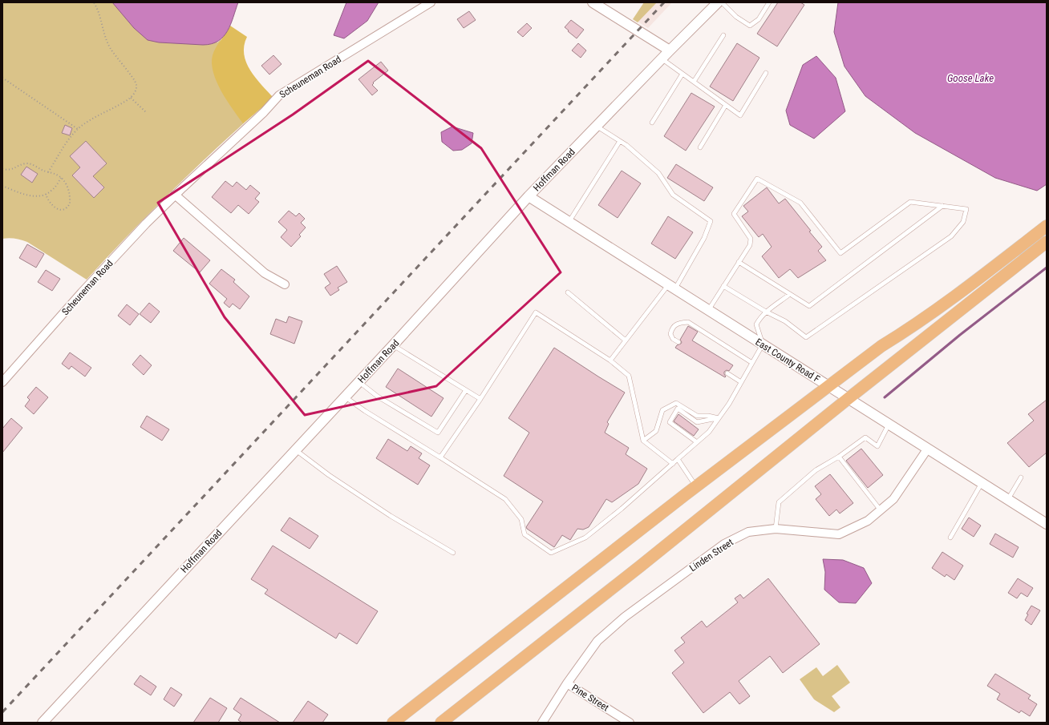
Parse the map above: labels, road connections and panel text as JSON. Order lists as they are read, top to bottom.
{
  "streets": {
    "street": [
      "Scheuneman Road",
      "Hoffman Road",
      "East County Road F",
      "Linden Street",
      "Pine Street"
    ]
  },
  "crossings": [
    ["Hoffman Road", "East County Road F"],
    ["East County Road F", "Linden Street"],
    ["Linden Street", "Pine Street"]
  ],
  "water": ["Goose Lake"]
}
